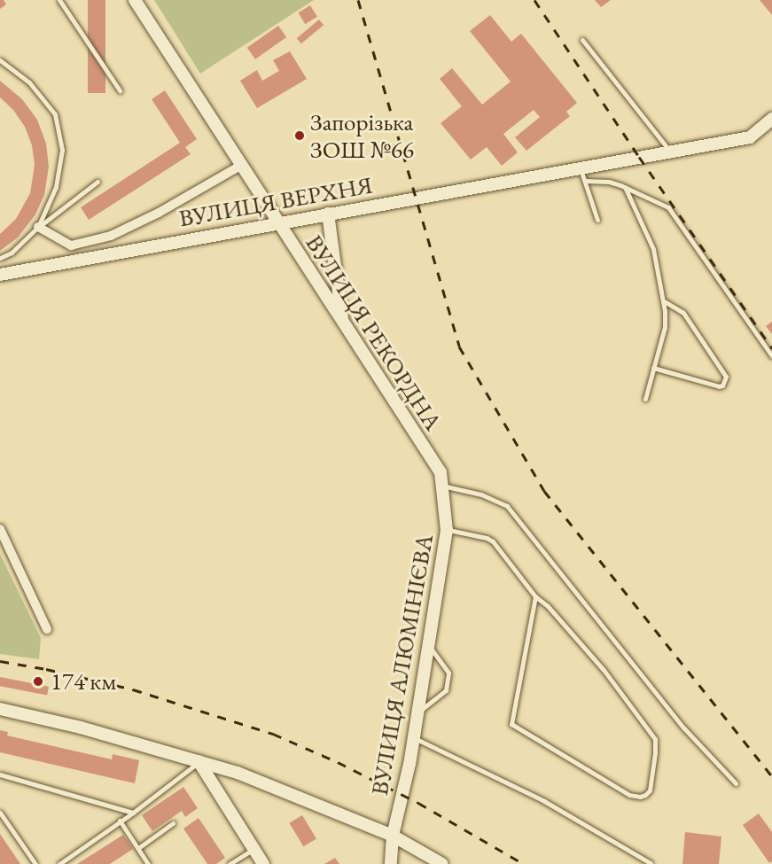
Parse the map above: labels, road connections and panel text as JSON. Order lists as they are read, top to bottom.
{
  "streets": {
    "street": ["ВУЛИЦЯ ВЕРХНЯ", "ВУЛИЦЯ РЕКОРДНА", "ВУЛИЦЯ АЛЮМІНІЄВА"]
  },
  "crossings": [
    ["ВУЛИЦЯ ВЕРХНЯ", "ВУЛИЦЯ РЕКОРДНА"],
    ["ВУЛИЦЯ РЕКОРДНА", "ВУЛИЦЯ АЛЮМІНІЄВА"]
  ],
  "places": ["Запорізька ЗОШ №66", "174 км"]
}
